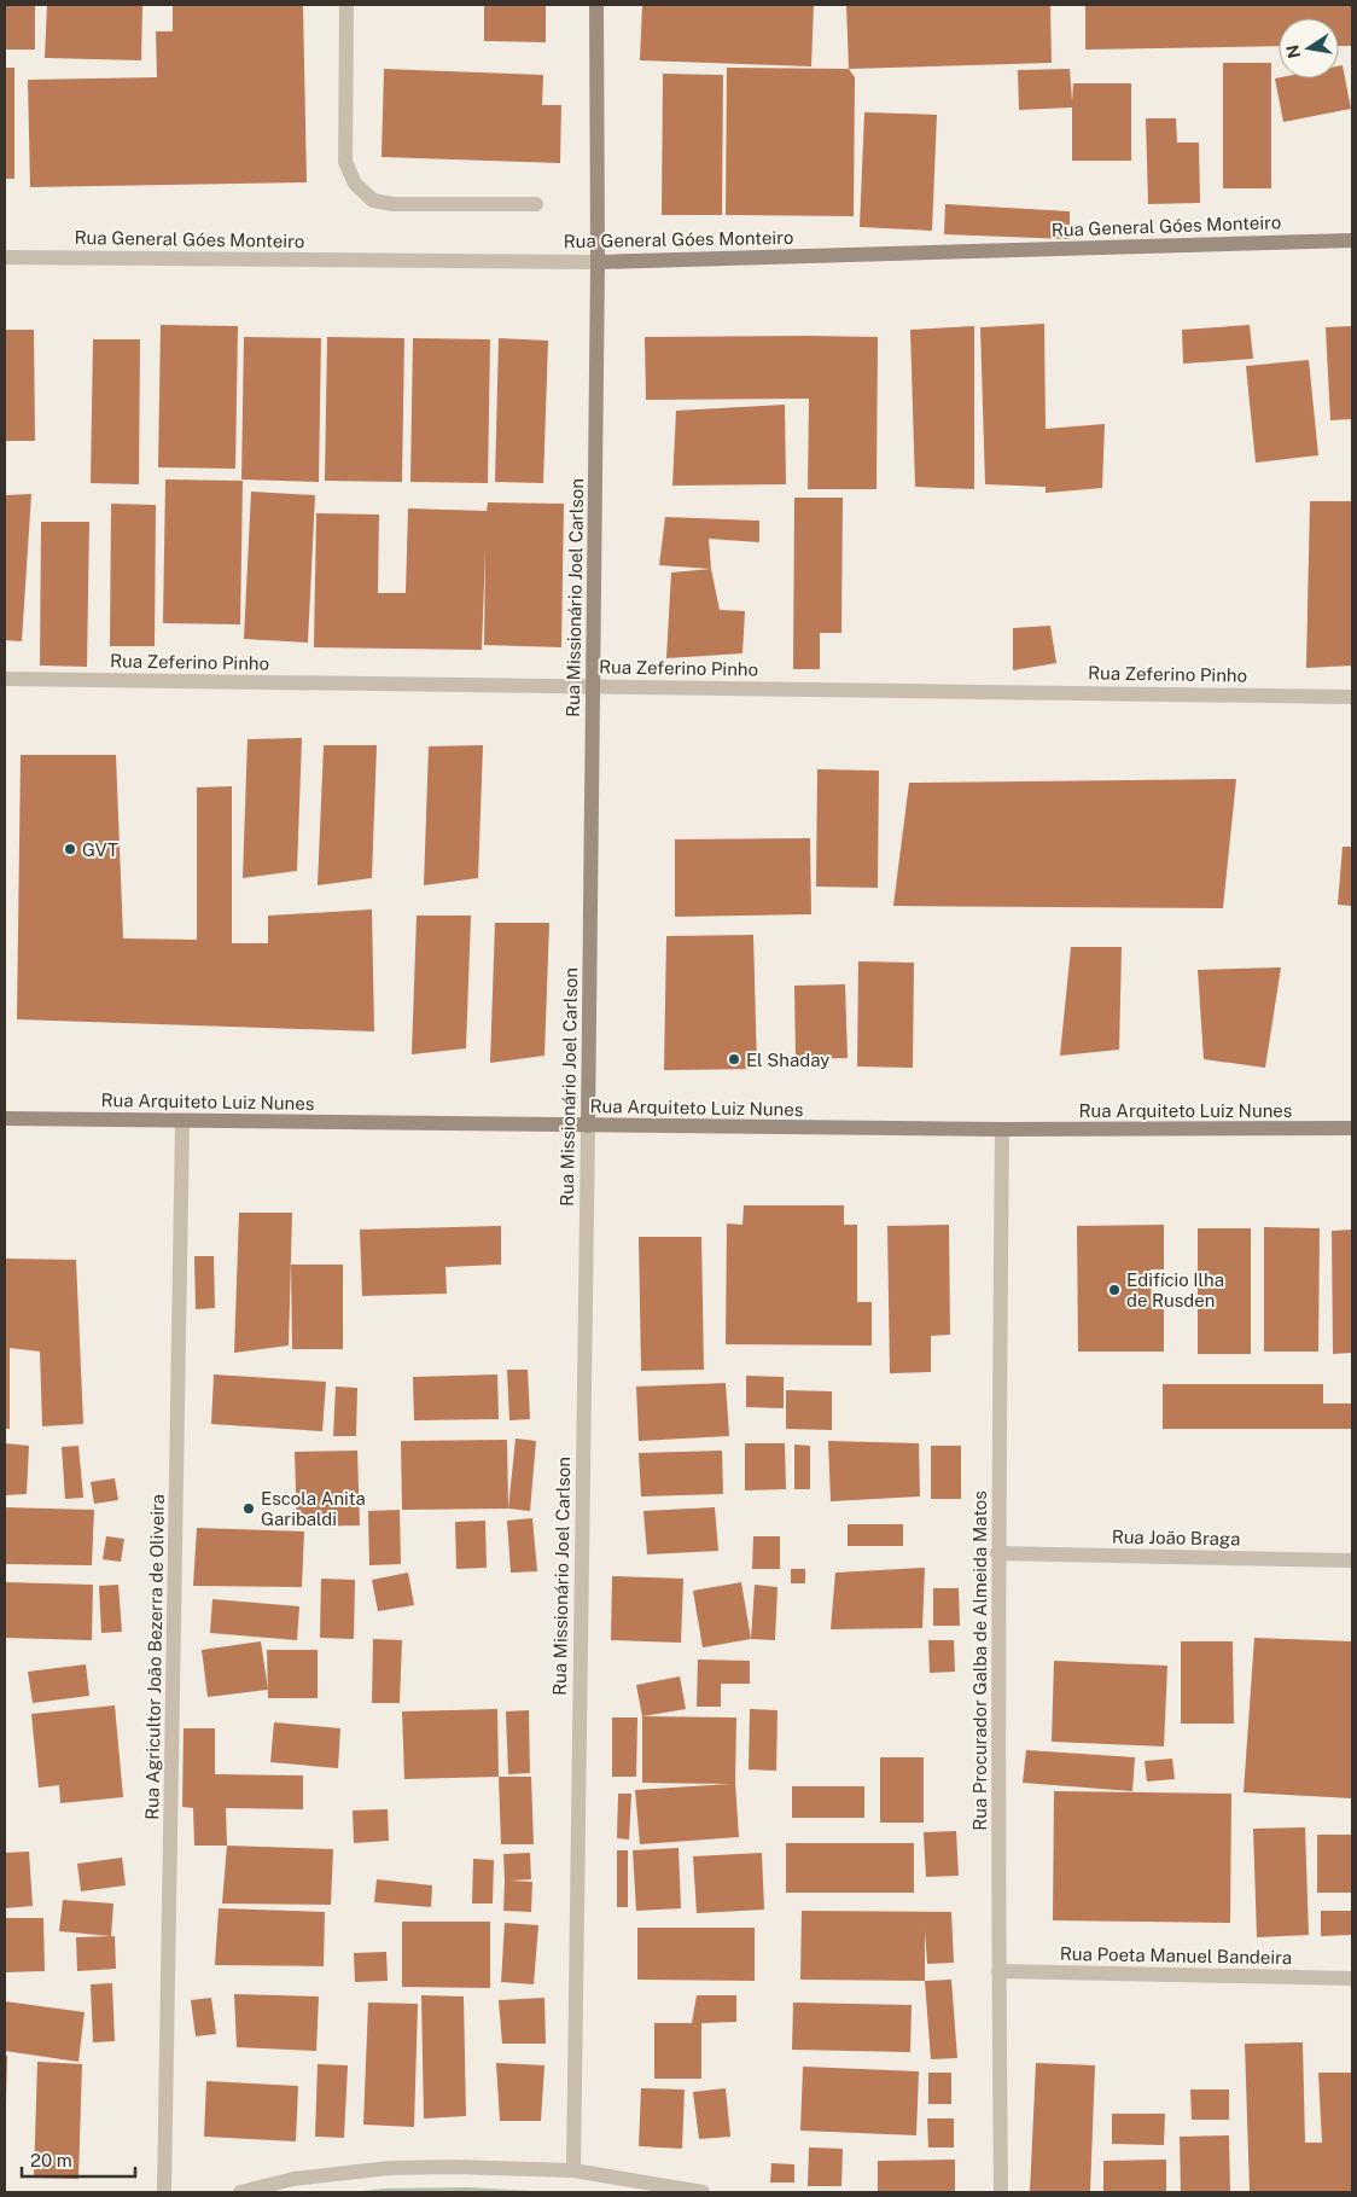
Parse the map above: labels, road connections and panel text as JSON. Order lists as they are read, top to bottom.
{
  "streets": {
    "main road": ["Rua General Góes Monteiro", "Rua Missionário Joel Carlson", "Rua Arquiteto Luiz Nunes"],
    "street": [
      "Rua Zeferino Pinho",
      "Rua João Braga",
      "Rua Agricultor João Bezerra de Oliveira",
      "Rua Procurador Galba de Almeida Matos",
      "Rua Poeta Manuel Bandeira"
    ]
  },
  "crossings": [
    ["Rua General Góes Monteiro", "Rua Missionário Joel Carlson"],
    ["Rua Missionário Joel Carlson", "Rua Zeferino Pinho"],
    ["Rua Missionário Joel Carlson", "Rua Arquiteto Luiz Nunes"],
    ["Rua Arquiteto Luiz Nunes", "Rua Agricultor João Bezerra de Oliveira"],
    ["Rua Arquiteto Luiz Nunes", "Rua Procurador Galba de Almeida Matos"],
    ["Rua João Braga", "Rua Procurador Galba de Almeida Matos"],
    ["Rua Procurador Galba de Almeida Matos", "Rua Poeta Manuel Bandeira"]
  ],
  "places": [
    "GVT",
    "El Shaday",
    "Edifício Ilha de Rusden",
    "Escola Anita Garibaldi"
  ],
  "scale_bar": "20 m",
  "north": "left"
}
